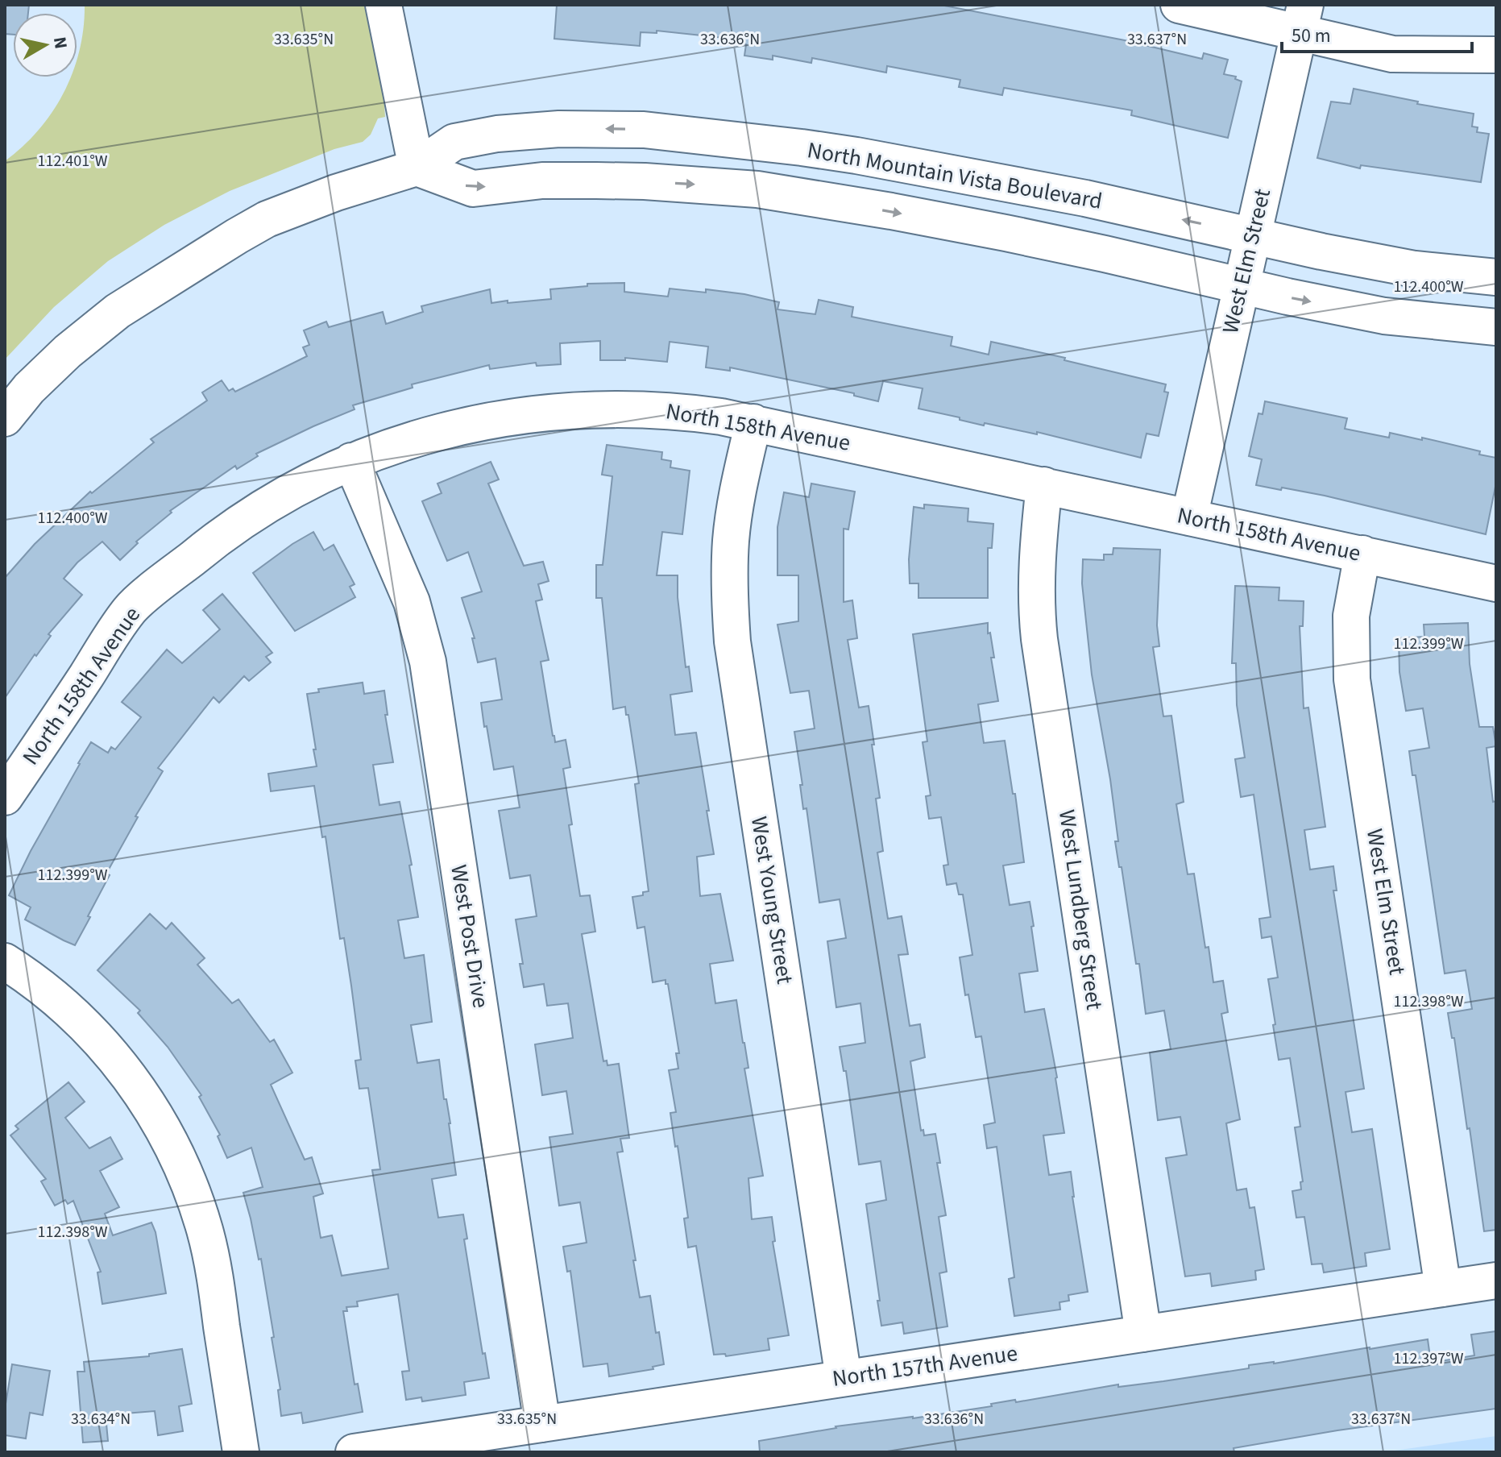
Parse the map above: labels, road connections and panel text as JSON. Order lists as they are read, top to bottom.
{
  "streets": {
    "street": [
      "North Mountain Vista Boulevard",
      "West Elm Street",
      "North 158th Avenue",
      "West Young Street",
      "West Lundberg Street",
      "West Post Drive",
      "North 157th Avenue"
    ]
  },
  "crossings": [
    ["North Mountain Vista Boulevard", "West Elm Street"],
    ["West Elm Street", "North 158th Avenue"],
    ["West Elm Street", "North 157th Avenue"],
    ["North 158th Avenue", "West Young Street"],
    ["North 158th Avenue", "West Lundberg Street"],
    ["North 158th Avenue", "West Post Drive"],
    ["West Young Street", "North 157th Avenue"],
    ["West Lundberg Street", "North 157th Avenue"],
    ["West Post Drive", "North 157th Avenue"]
  ],
  "scale_bar": "50 m",
  "north": "right",
  "coordinates": [
    "33.635°N",
    "33.636°N",
    "33.637°N",
    "112.401°W",
    "112.400°W",
    "112.399°W",
    "112.398°W",
    "112.397°W",
    "33.634°N"
  ]
}
